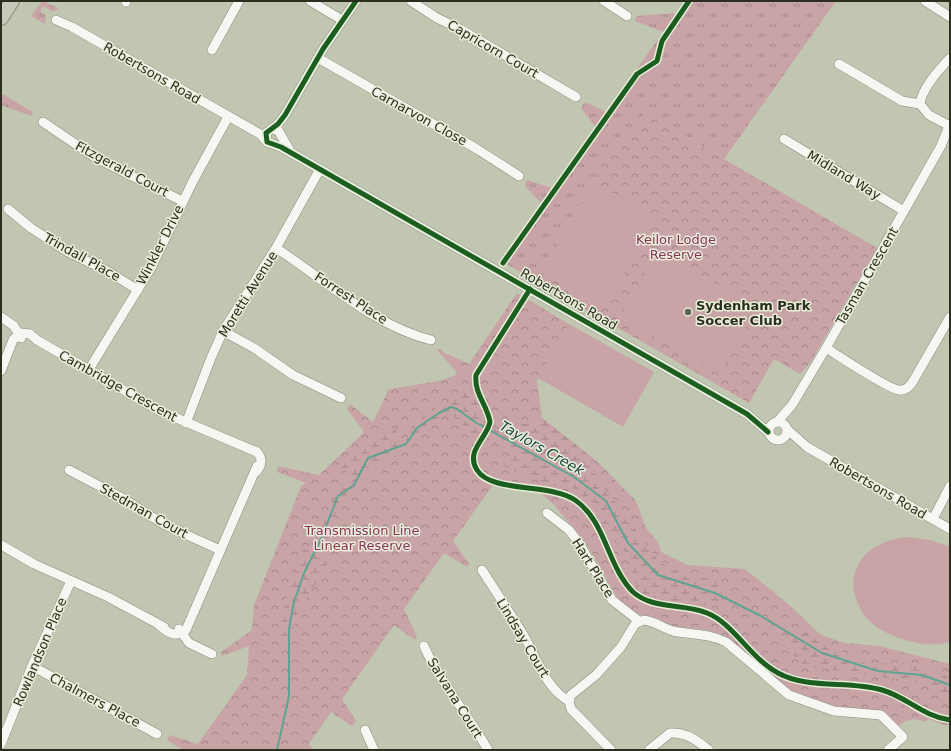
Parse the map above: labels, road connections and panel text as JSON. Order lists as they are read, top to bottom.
{
  "streets": {
    "street": [
      "Capricorn Court",
      "Robertsons Road",
      "Carnarvon Close",
      "Fitzgerald Court",
      "Midland Way",
      "Winkler Drive",
      "Trindall Place",
      "Tasman Crescent",
      "Moretti Avenue",
      "Forrest Place",
      "Cambridge Crescent",
      "Stedman Court",
      "Hart Place",
      "Lindsay Court",
      "Rowlandson Place",
      "Salvana Court",
      "Chalmers Place"
    ]
  },
  "crossings": [
    ["Robertsons Road", "Winkler Drive"],
    ["Robertsons Road", "Tasman Crescent"],
    ["Robertsons Road", "Moretti Avenue"],
    ["Fitzgerald Court", "Winkler Drive"],
    ["Midland Way", "Tasman Crescent"],
    ["Winkler Drive", "Trindall Place"],
    ["Winkler Drive", "Cambridge Crescent"],
    ["Moretti Avenue", "Forrest Place"],
    ["Moretti Avenue", "Cambridge Crescent"],
    ["Cambridge Crescent", "Stedman Court"],
    ["Rowlandson Place", "Chalmers Place"]
  ],
  "water": ["Taylors Creek"],
  "parks": ["Keilor Lodge Reserve", "Transmission Line Linear Reserve"],
  "places": ["Sydenham Park Soccer Club"]
}
